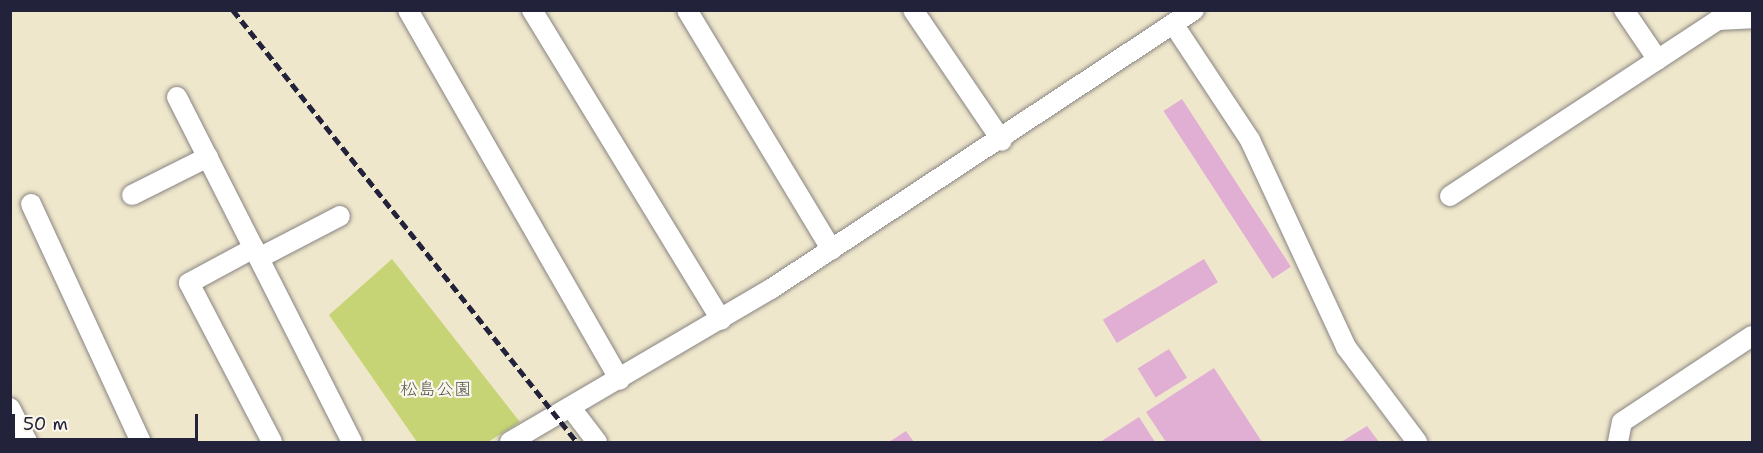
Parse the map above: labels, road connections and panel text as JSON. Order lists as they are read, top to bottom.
{
  "parks": ["松島公園"],
  "scale_bar": "50 m"
}
